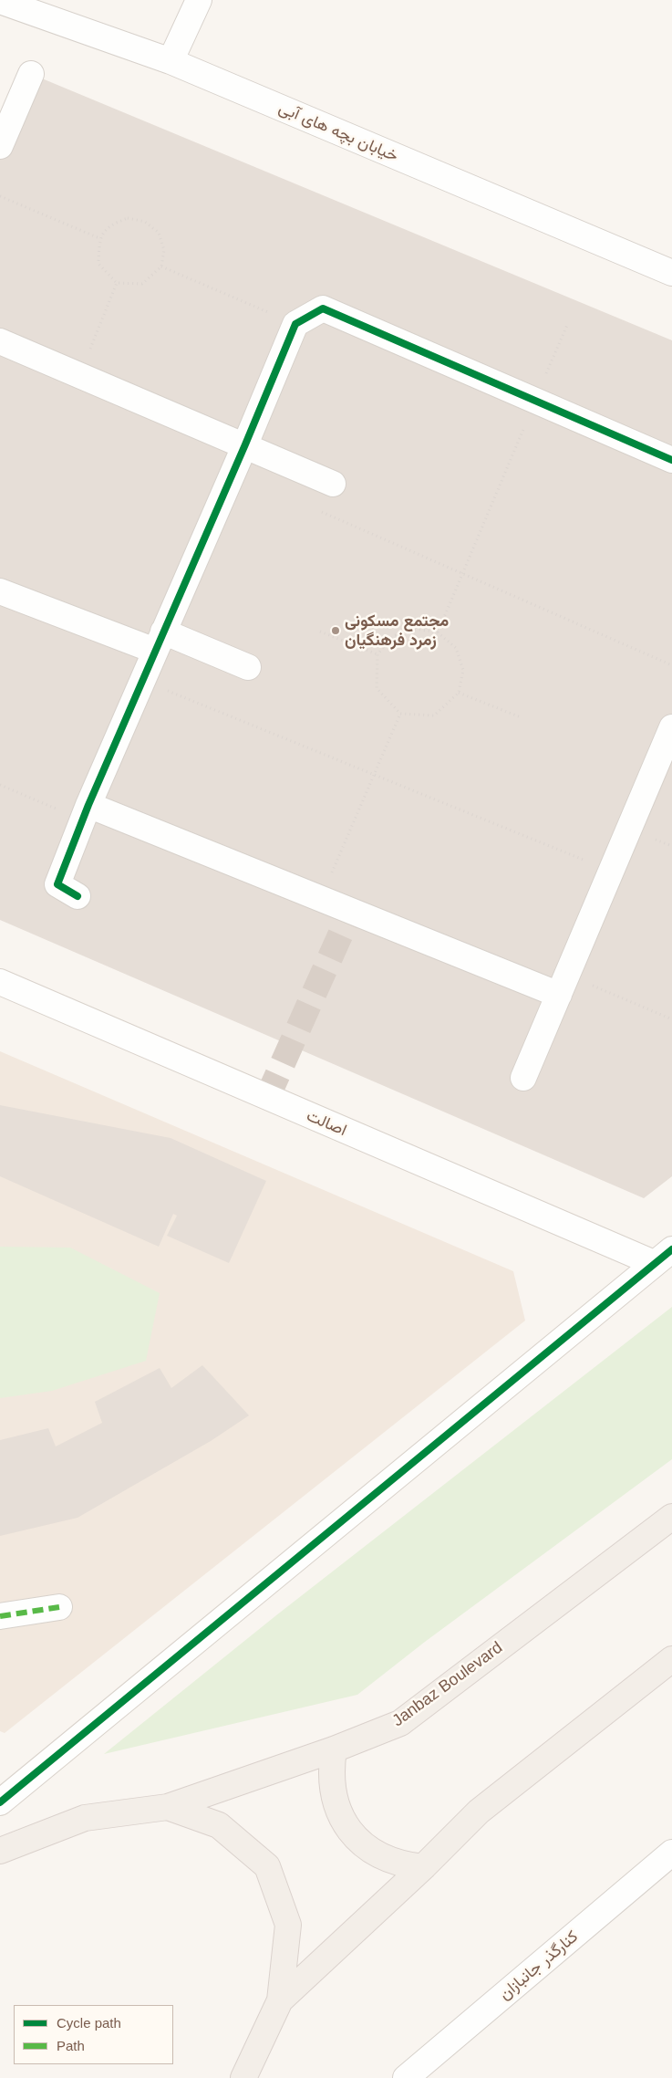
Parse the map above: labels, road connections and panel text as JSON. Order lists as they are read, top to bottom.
{
  "streets": {
    "main road": ["Janbaz Boulevard"],
    "street": ["خیابان بچه های آبی", "اصالت", "کنارگذر جانبازان"]
  },
  "places": ["مجتمع مسکونی زمرد فرهنگیان"],
  "legend": ["Cycle path", "Path"]
}
